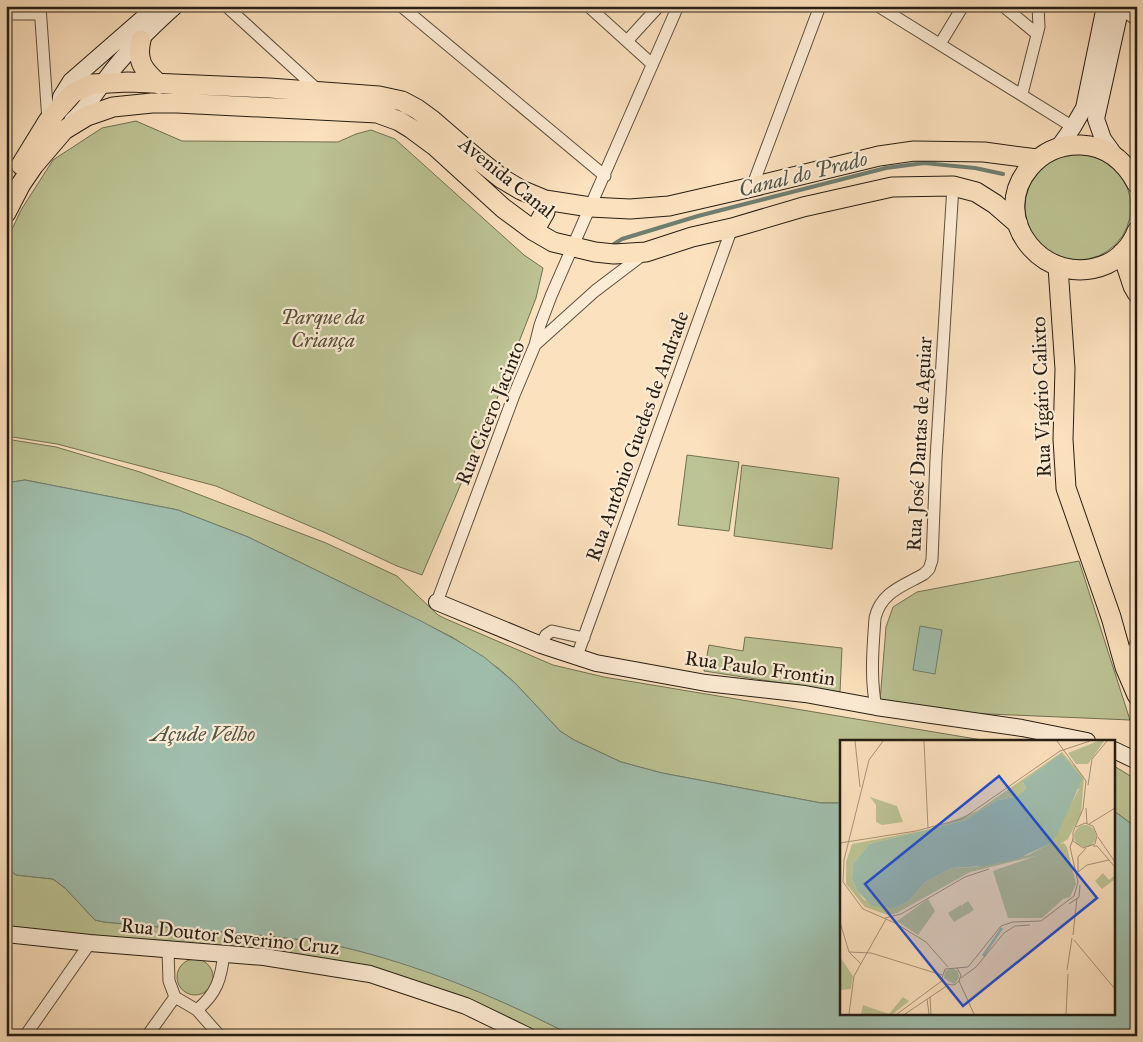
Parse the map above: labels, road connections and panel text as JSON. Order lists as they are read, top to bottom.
{
  "streets": {
    "main road": [
      "Avenida Canal",
      "Rua Vigário Calixto",
      "Rua Paulo Frontin",
      "Rua Doutor Severino Cruz"
    ],
    "street": ["Rua Cicero Jacinto", "Rua Antônio Guedes de Andrade", "Rua José Dantas de Aguiar"]
  },
  "crossings": [
    ["Avenida Canal", "Rua Cicero Jacinto"],
    ["Avenida Canal", "Rua Antônio Guedes de Andrade"],
    ["Avenida Canal", "Rua José Dantas de Aguiar"],
    ["Rua Cicero Jacinto", "Rua Paulo Frontin"],
    ["Rua Antônio Guedes de Andrade", "Rua Paulo Frontin"],
    ["Rua José Dantas de Aguiar", "Rua Paulo Frontin"]
  ],
  "water": ["Canal do Prado", "Açude Velho"],
  "parks": ["Parque da Criança"]
}
